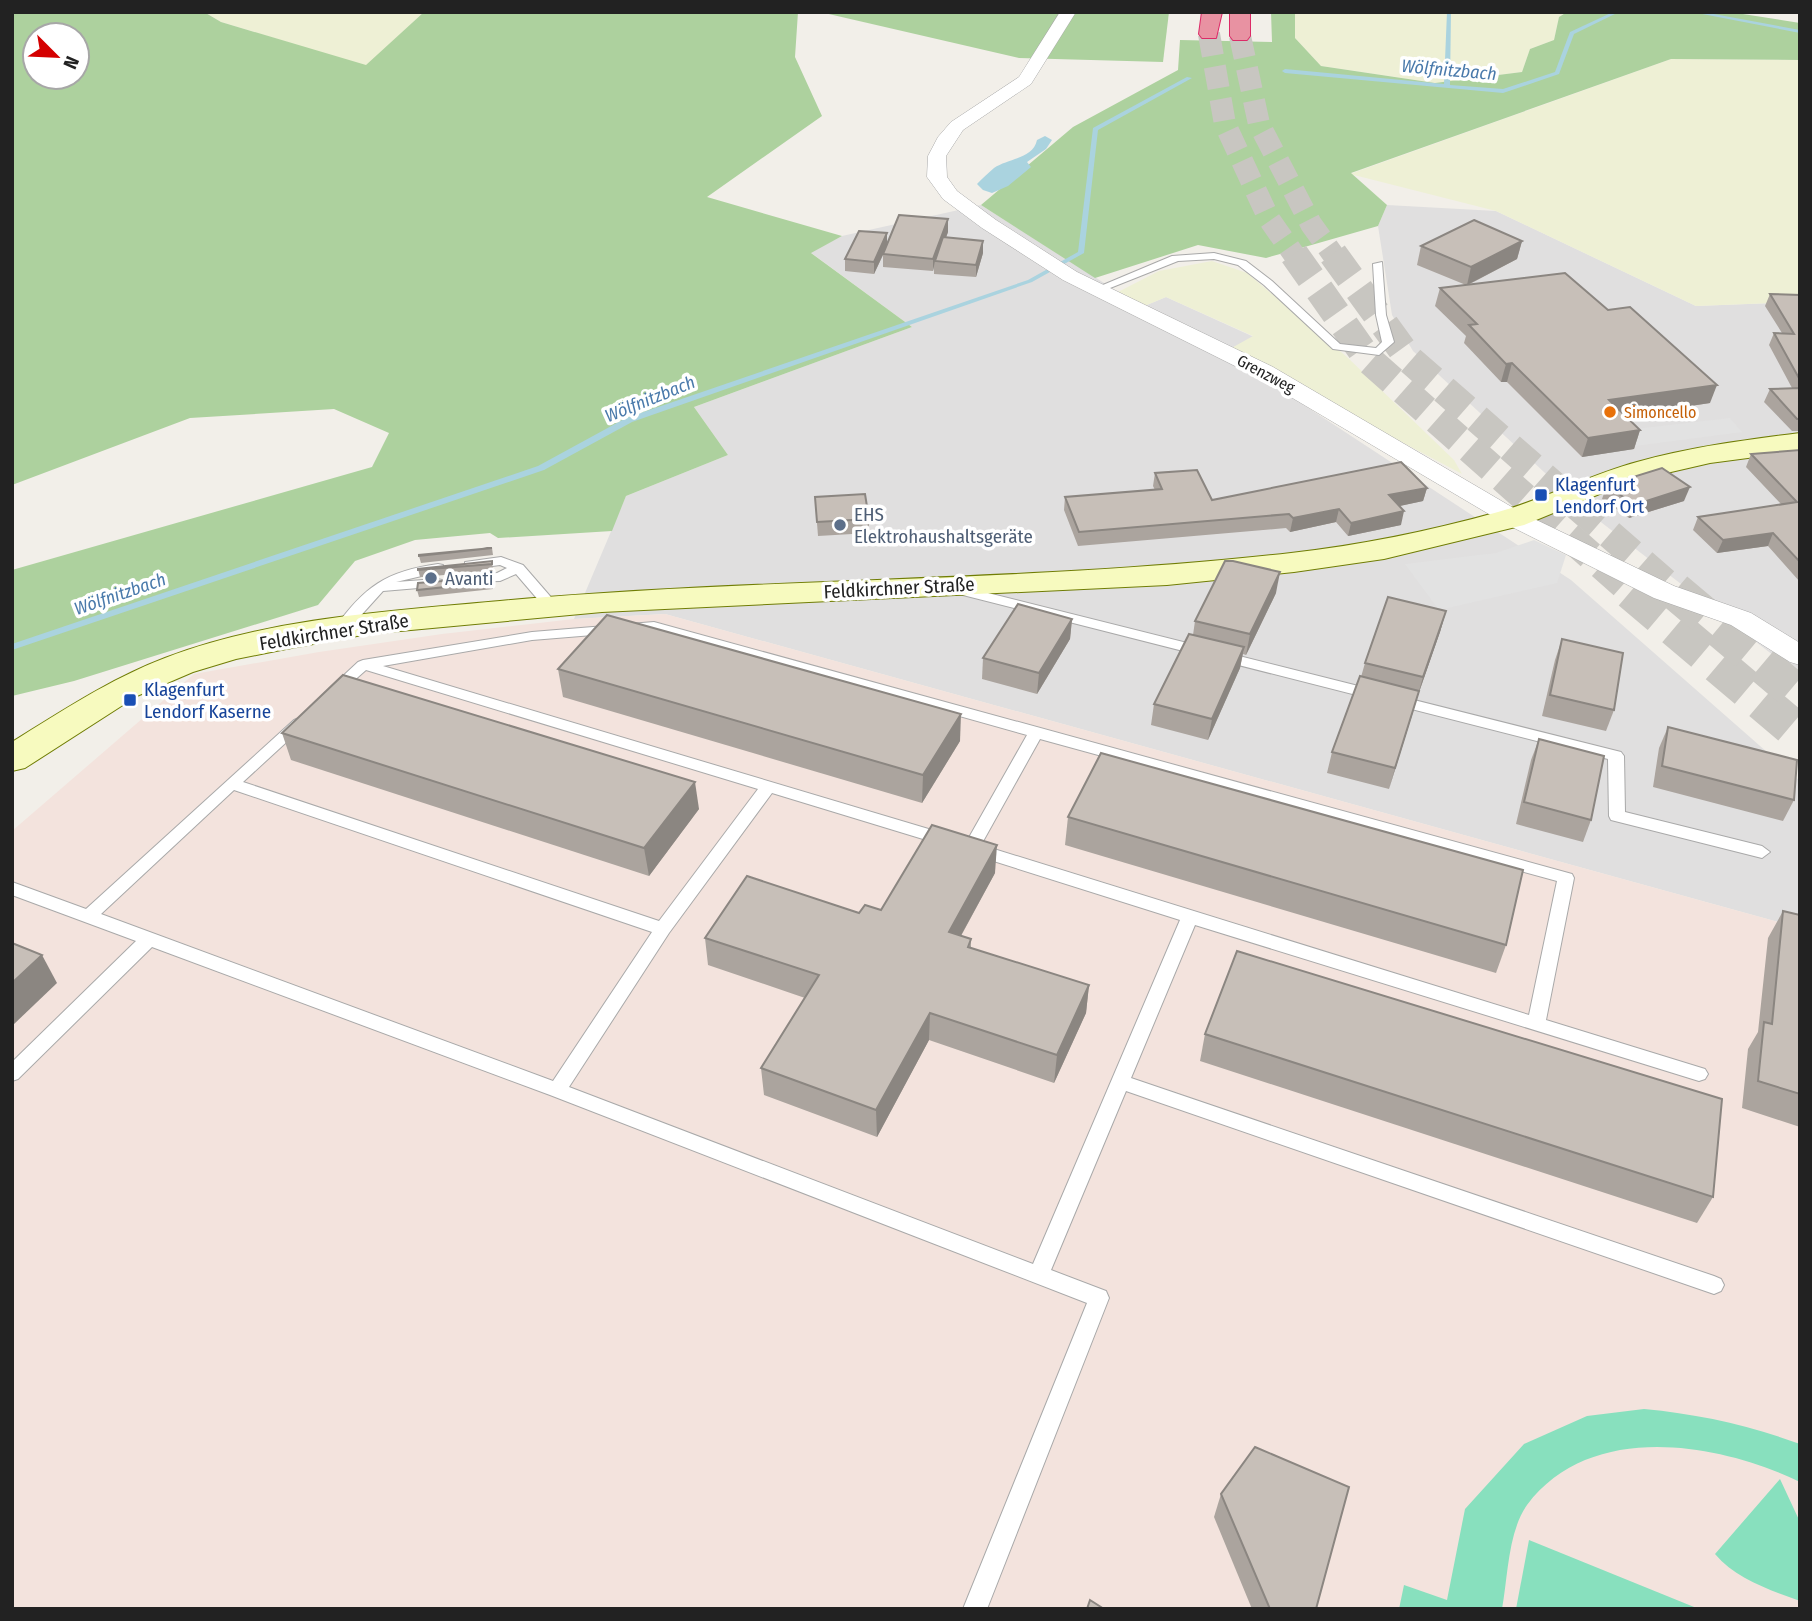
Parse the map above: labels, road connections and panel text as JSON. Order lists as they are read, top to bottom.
{
  "streets": {
    "street": ["Grenzweg", "Feldkirchner Straße"]
  },
  "crossings": [
    ["Grenzweg", "Feldkirchner Straße"]
  ],
  "water": ["Wölfnitzbach"],
  "places": {
    "other": ["Simoncello", "EHS Elektrohaushaltsgeräte", "Avanti"],
    "transit": ["Klagenfurt Lendorf Ort", "Klagenfurt Lendorf Kaserne"]
  },
  "north": "bottom right"
}
